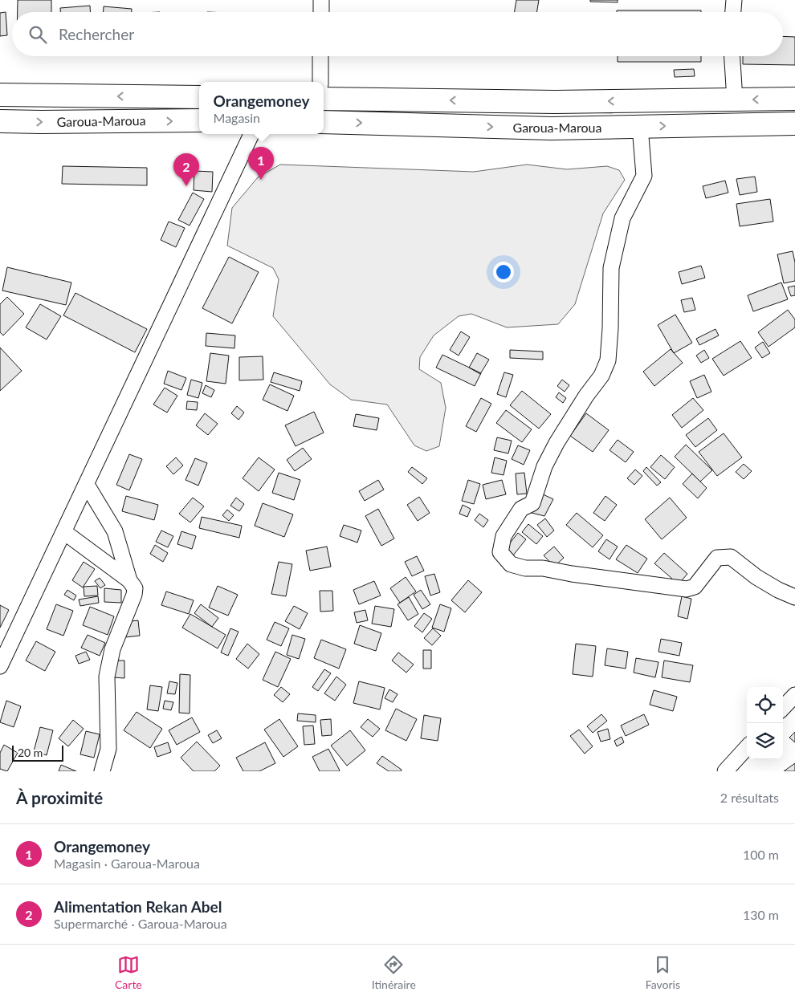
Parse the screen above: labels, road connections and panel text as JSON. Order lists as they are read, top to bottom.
{
  "streets": {
    "highway": ["Garoua-Maroua"]
  },
  "scale_bar": "20 m",
  "page": {
    "search": "Rechercher",
    "popup": ["Orangemoney", "Magasin"],
    "pins": ["1", "2"],
    "scale": "20 m",
    "heading": ["À proximité", "2 résultats"],
    "list": [
      {
        "mark": "1",
        "name": "Orangemoney",
        "note": "Magasin · Garoua-Maroua",
        "value": "100 m"
      },
      {
        "mark": "2",
        "name": "Alimentation Rekan Abel",
        "note": "Supermarché · Garoua-Maroua",
        "value": "130 m"
      }
    ],
    "nav": ["Carte", "Itinéraire", "Favoris"]
  }
}
